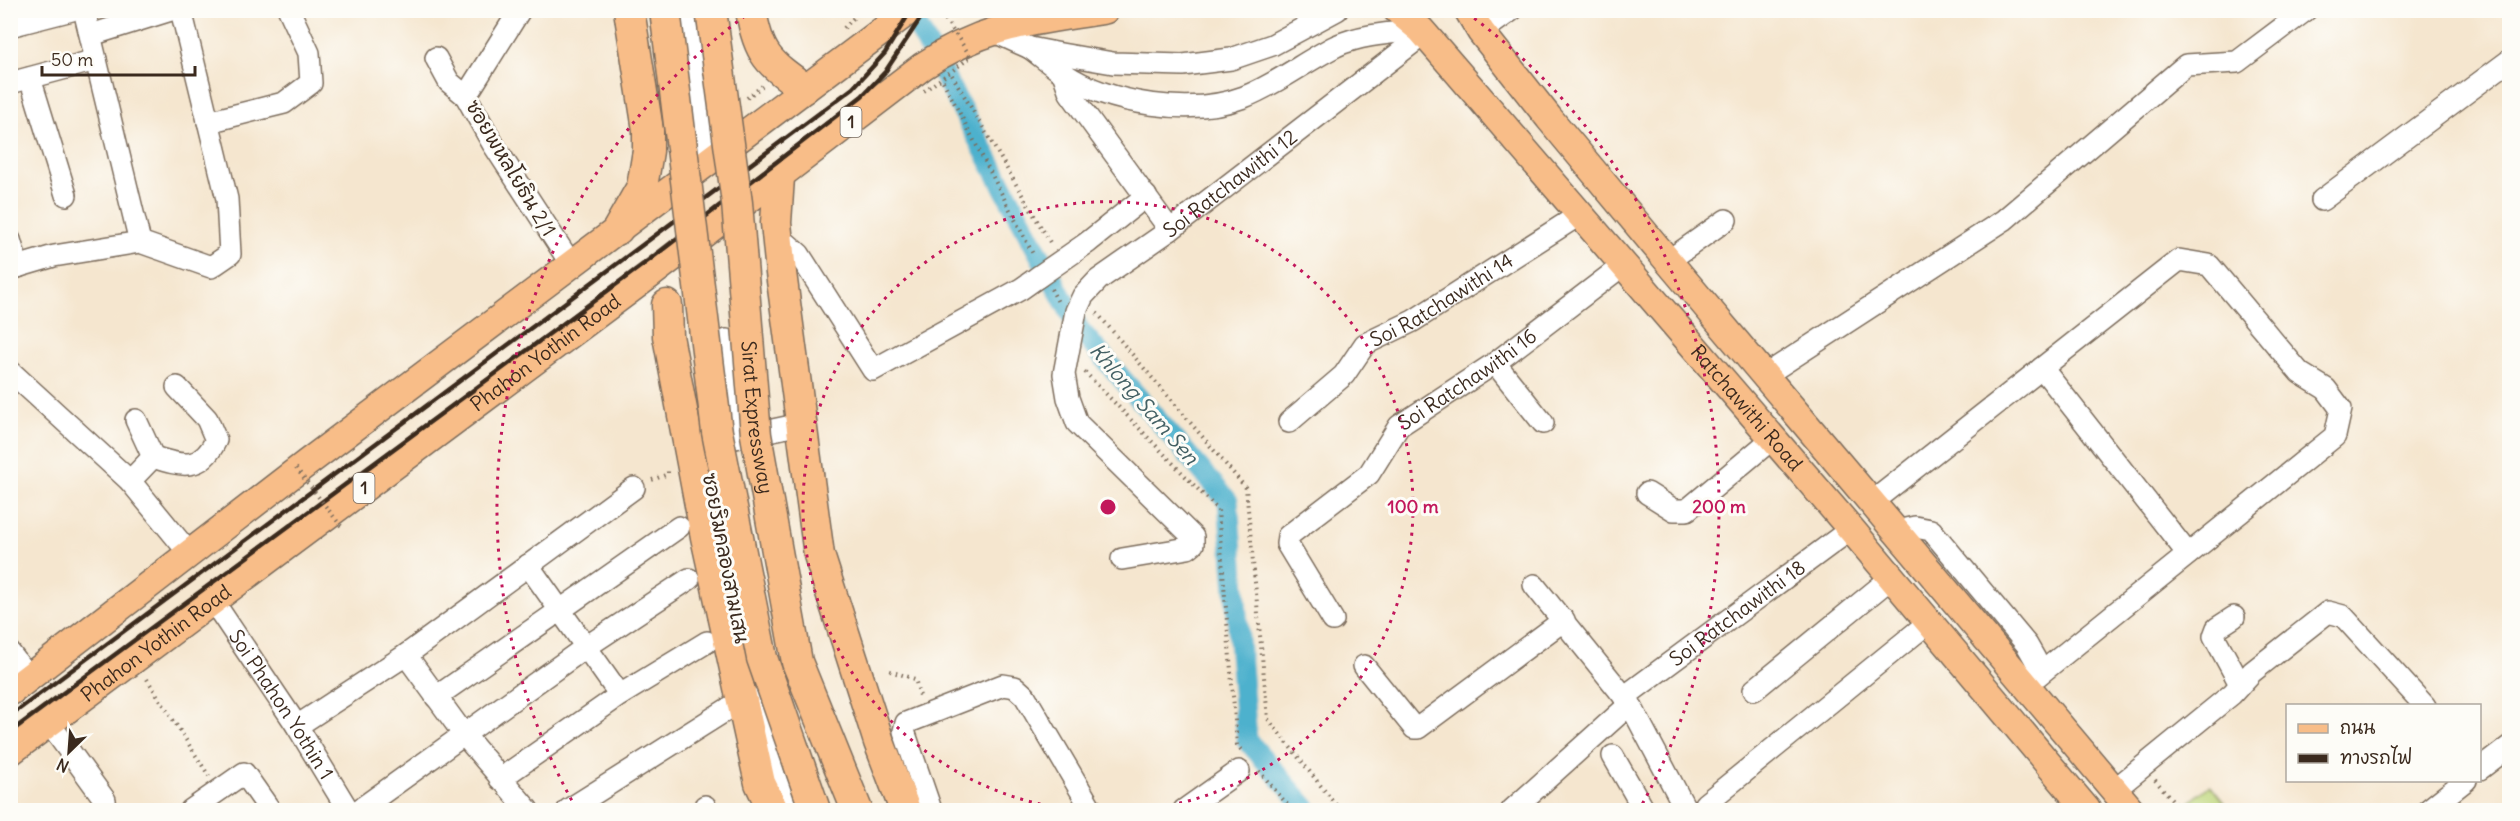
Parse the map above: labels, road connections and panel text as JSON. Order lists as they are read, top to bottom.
{
  "streets": {
    "highway": ["Sirat Expressway"],
    "main road": ["1", "Phahon Yothin Road", "Ratchawithi Road"],
    "street": [
      "ซอยพหลโยธิน 2/1",
      "Soi Ratchawithi 12",
      "Soi Ratchawithi 14",
      "Soi Ratchawithi 16",
      "ซอยริมคลองสามเสน",
      "Soi Ratchawithi 18",
      "Soi Phahon Yothin 1"
    ]
  },
  "crossings": [
    ["Soi Ratchawithi 12", "Ratchawithi Road"],
    ["Soi Ratchawithi 14", "Ratchawithi Road"],
    ["Phahon Yothin Road", "ซอยริมคลองสามเสน"],
    ["Phahon Yothin Road", "Soi Phahon Yothin 1"],
    ["Soi Ratchawithi 16", "Ratchawithi Road"],
    ["Ratchawithi Road", "Soi Ratchawithi 18"]
  ],
  "water": ["Khlong Sam Sen"],
  "legend": ["ถนน", "ทางรถไฟ"],
  "scale_bar": "50 m",
  "north": "bottom left",
  "rings": ["100 m", "200 m"]
}
